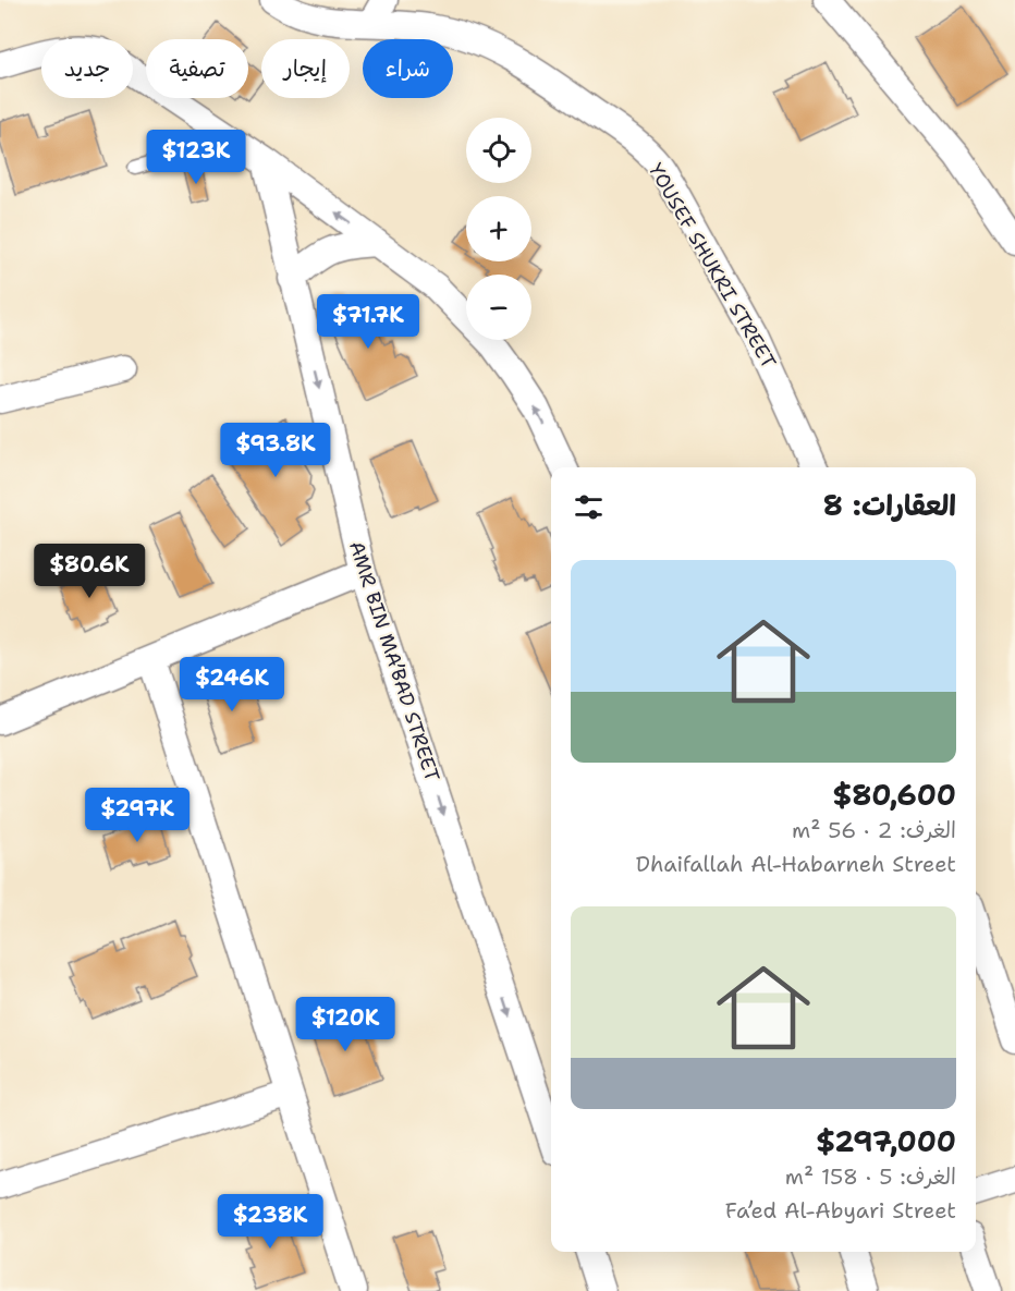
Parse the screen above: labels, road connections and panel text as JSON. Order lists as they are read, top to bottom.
{
  "streets": {
    "street": ["YOUSEF SHUKRI STREET", "AMR BIN MA’BAD STREET"]
  },
  "page": {
    "chip": [
      "شراء",
      "إيجار",
      "تصفية",
      "جديد"
    ],
    "map_buttons": ["+", "−"],
    "price": [
      "$123K",
      "$71.7K",
      "$93.8K",
      "$80.6K",
      "$246K",
      "$297K",
      "$120K",
      "$238K"
    ],
    "heading": "العقارات: 8",
    "list": [
      {
        "name": "$80,600",
        "note": "الغرف: 2 · 56 m² · Dhaifallah Al-Habarneh Street"
      },
      {
        "name": "$297,000",
        "note": "الغرف: 5 · 158 m² · Fa’ed Al-Abyari Street"
      }
    ]
  }
}
